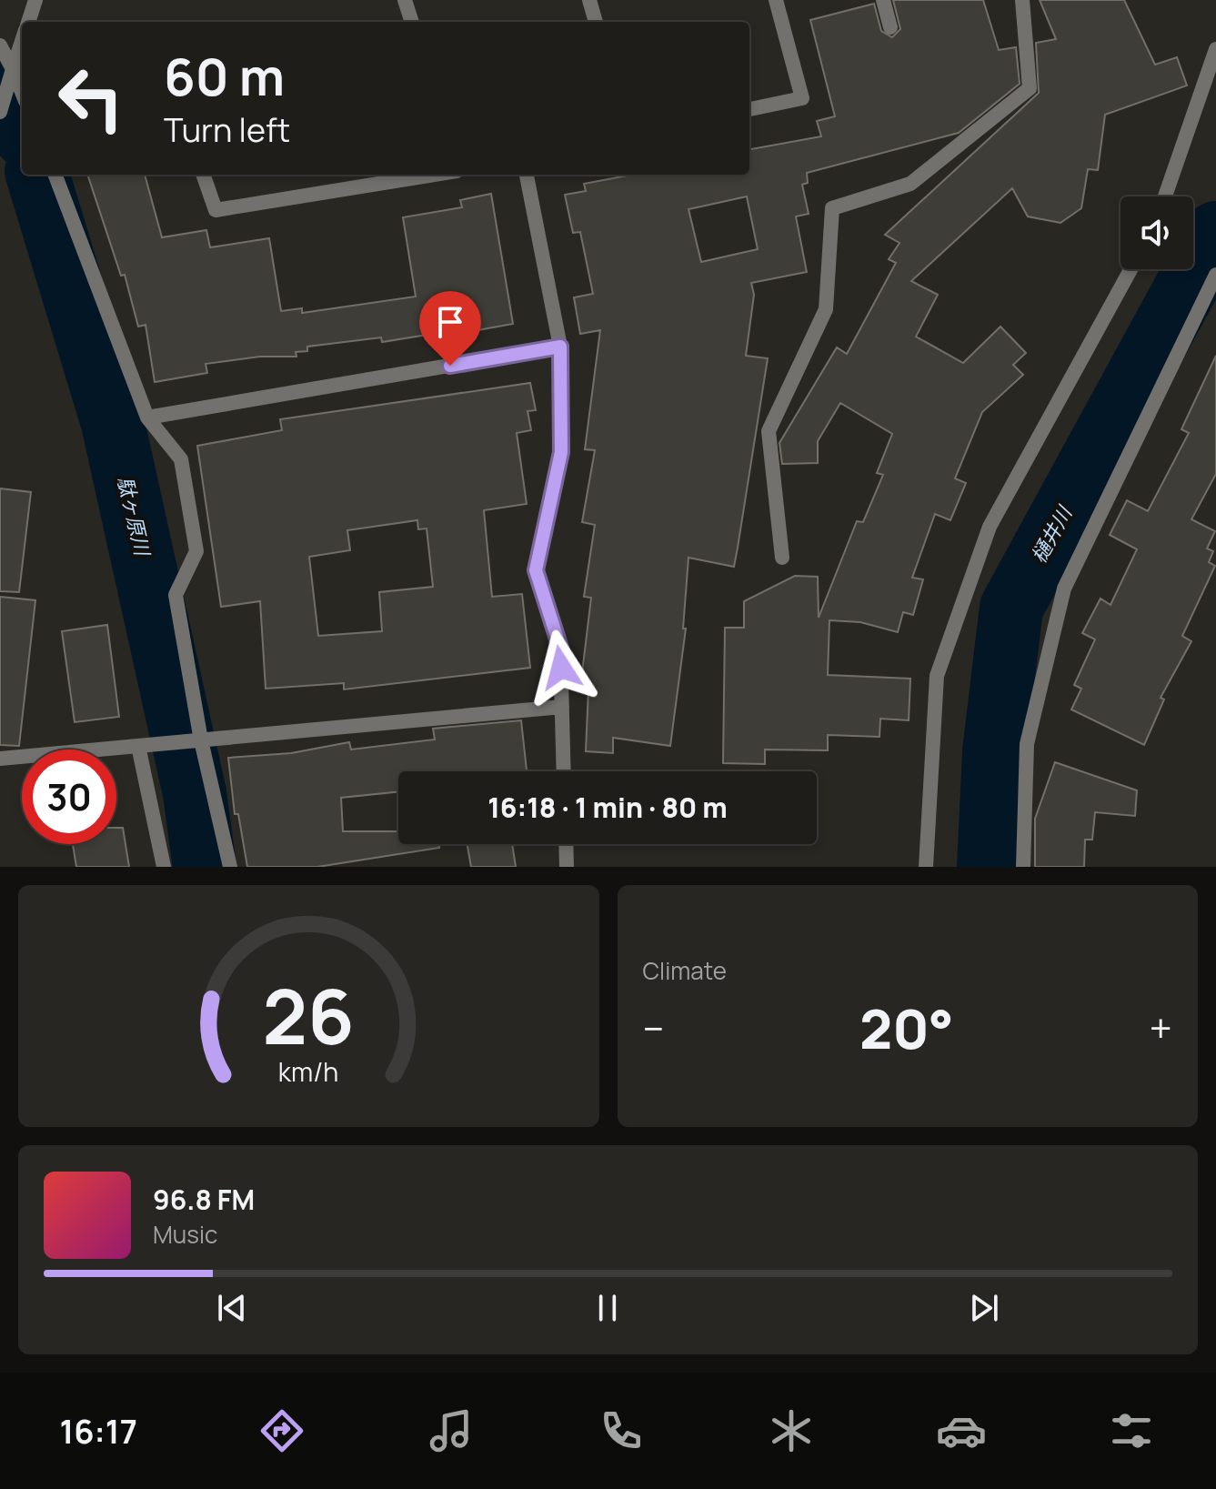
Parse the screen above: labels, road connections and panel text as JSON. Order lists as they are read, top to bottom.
{
  "water": ["駄ヶ原川", "樋井川"],
  "page": {
    "turn": ["60 m", "Turn left"],
    "limit": "30",
    "trip": "16:18 · 1 min · 80 m",
    "tile": "Climate",
    "heat": ["−", "20°", "+"],
    "song": ["96.8 FM", "Music"],
    "tabs": "16:17",
    "gauge": ["26", "km/h"]
  }
}
